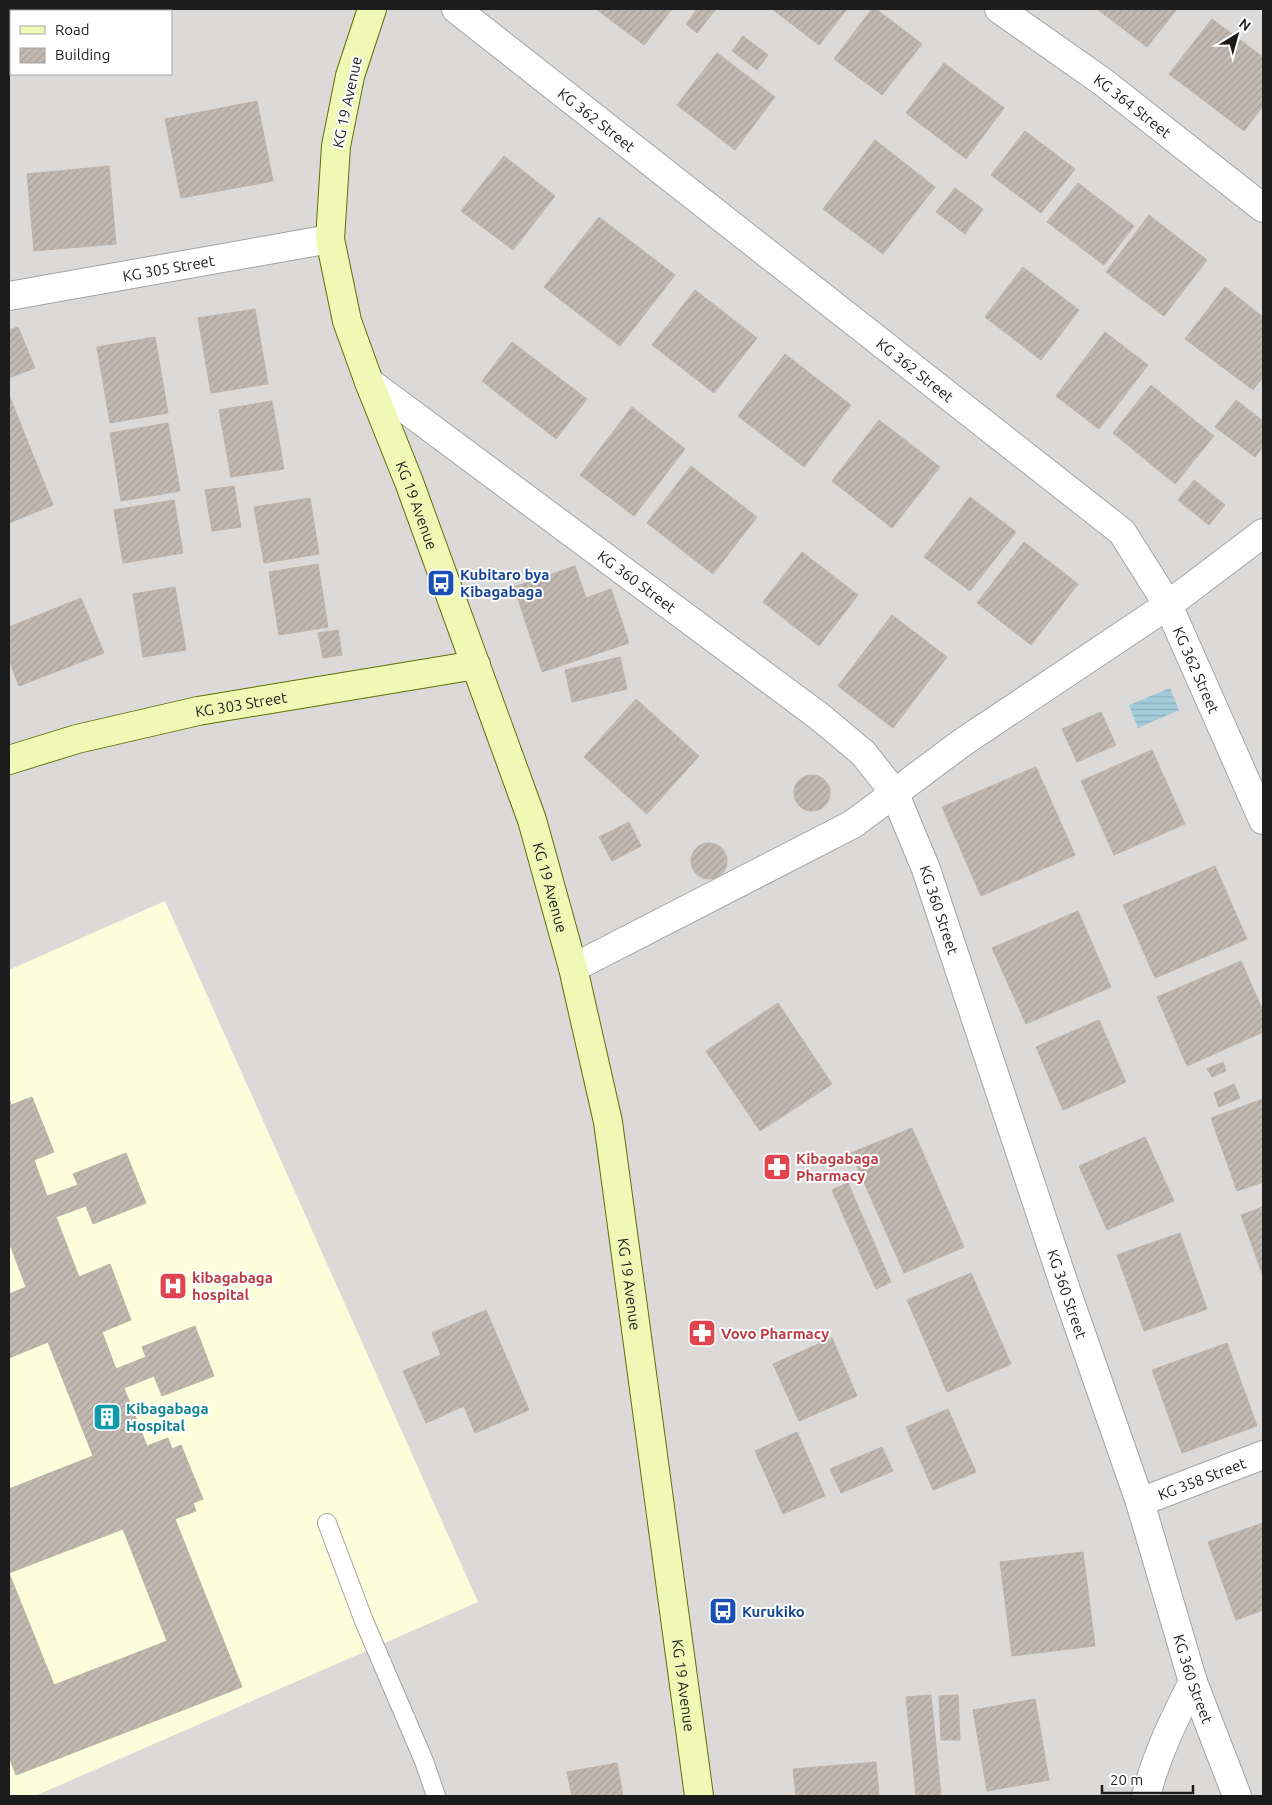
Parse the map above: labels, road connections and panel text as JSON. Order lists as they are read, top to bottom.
{
  "streets": {
    "main road": ["KG 19 Avenue", "KG 303 Street"],
    "street": [
      "KG 364 Street",
      "KG 362 Street",
      "KG 305 Street",
      "KG 360 Street",
      "KG 358 Street"
    ]
  },
  "crossings": [
    ["KG 19 Avenue", "KG 305 Street"],
    ["KG 19 Avenue", "KG 360 Street"],
    ["KG 19 Avenue", "KG 303 Street"],
    ["KG 360 Street", "KG 358 Street"]
  ],
  "places": {
    "bus stop": ["Kubitaro bya Kibagabaga", "Kurukiko"],
    "pharmacy": ["Kibagabaga Pharmacy", "Vovo Pharmacy"],
    "hospital": ["kibagabaga hospital"],
    "building": ["Kibagabaga Hospital"]
  },
  "legend": ["Road", "Building"],
  "scale_bar": "20 m",
  "north": "top right"
}
